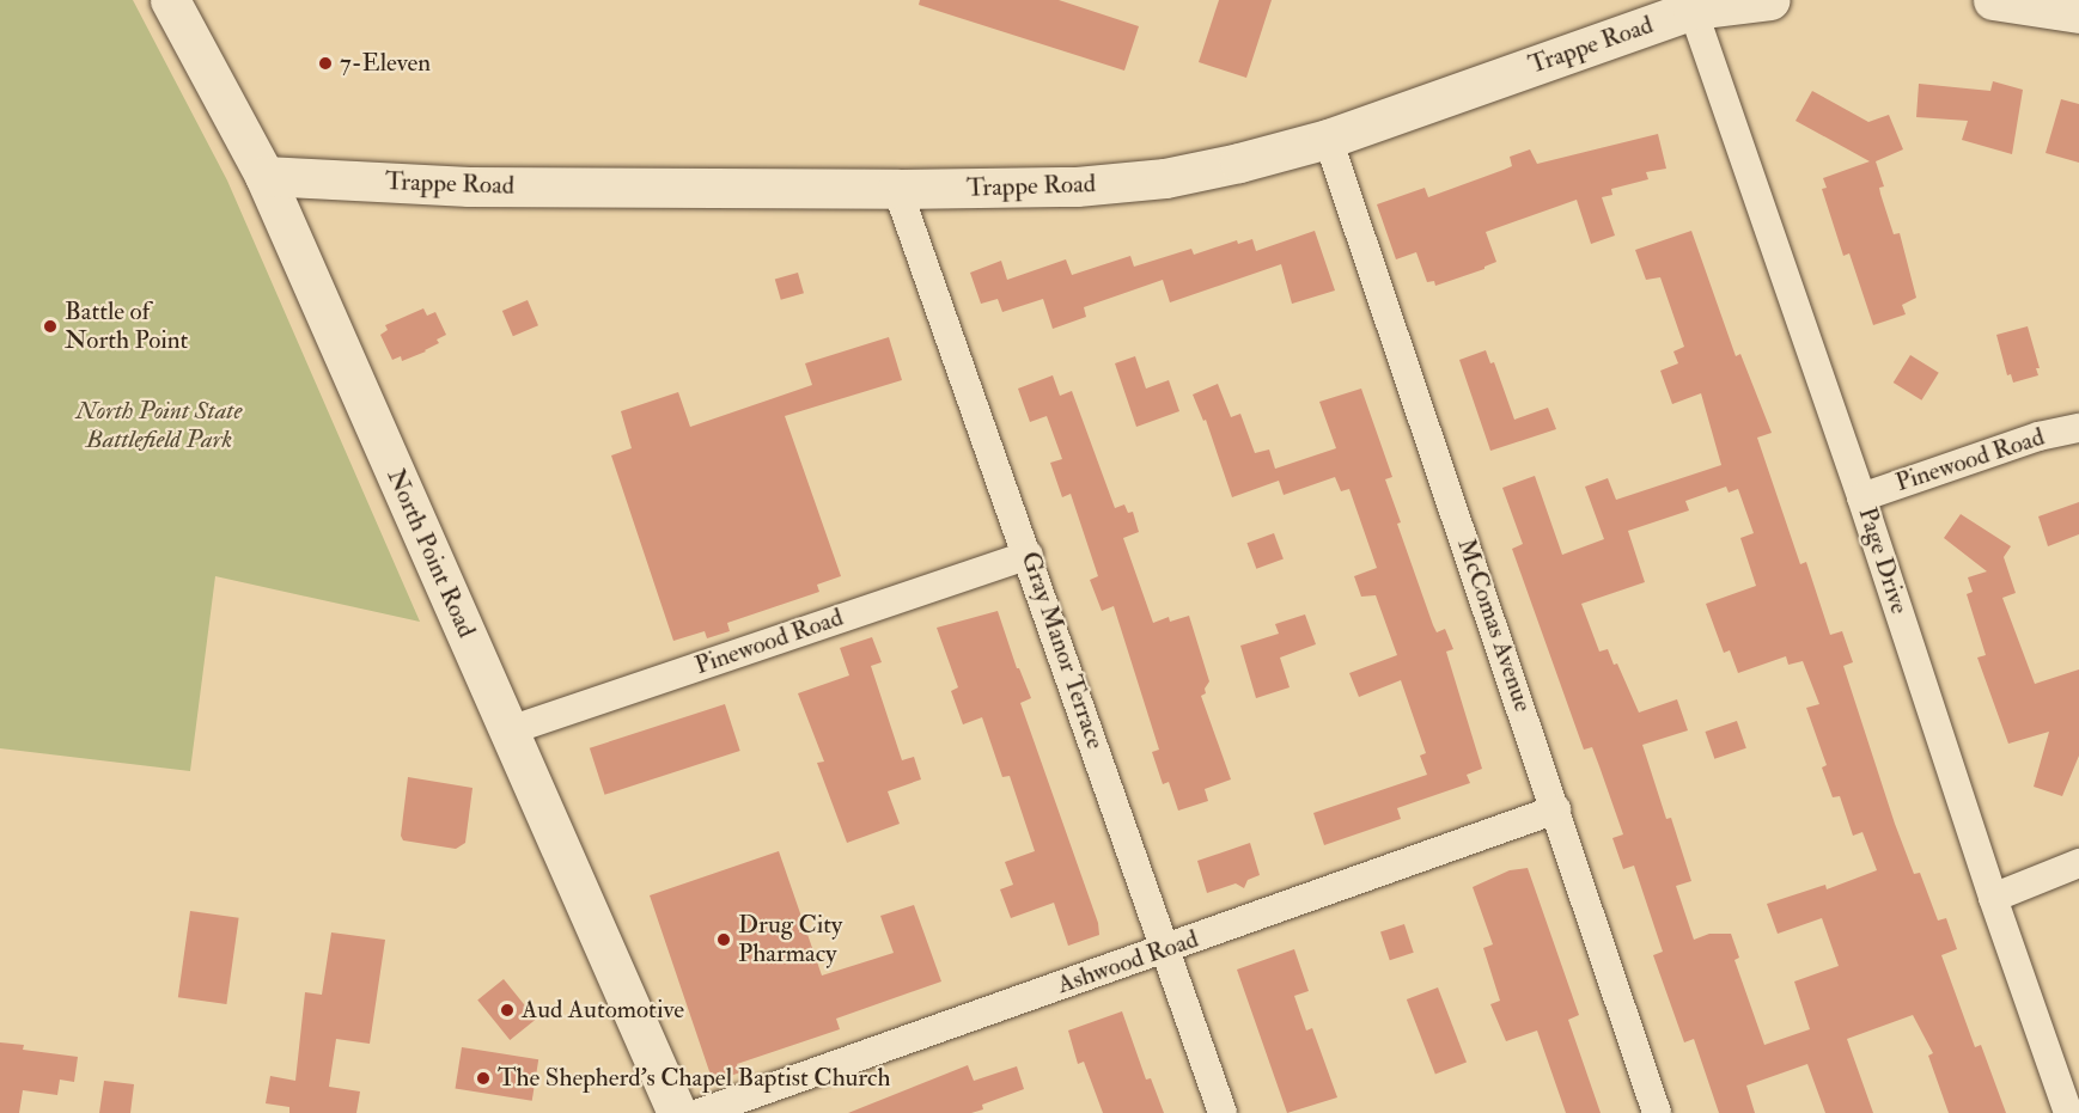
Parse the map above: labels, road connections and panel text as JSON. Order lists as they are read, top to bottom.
{
  "streets": {
    "street": [
      "Trappe Road",
      "Pinewood Road",
      "North Point Road",
      "Page Drive",
      "McComas Avenue",
      "Gray Manor Terrace",
      "Ashwood Road"
    ]
  },
  "crossings": [
    ["Trappe Road", "North Point Road"],
    ["Trappe Road", "Page Drive"],
    ["Trappe Road", "McComas Avenue"],
    ["Trappe Road", "Gray Manor Terrace"],
    ["Pinewood Road", "North Point Road"],
    ["Pinewood Road", "Page Drive"],
    ["Pinewood Road", "Gray Manor Terrace"],
    ["McComas Avenue", "Ashwood Road"],
    ["Gray Manor Terrace", "Ashwood Road"]
  ],
  "parks": ["North Point State Battlefield Park"],
  "places": [
    "7-Eleven",
    "Battle of North Point",
    "Drug City Pharmacy",
    "Aud Automotive",
    "The Shepherd’s Chapel Baptist Church"
  ]
}
